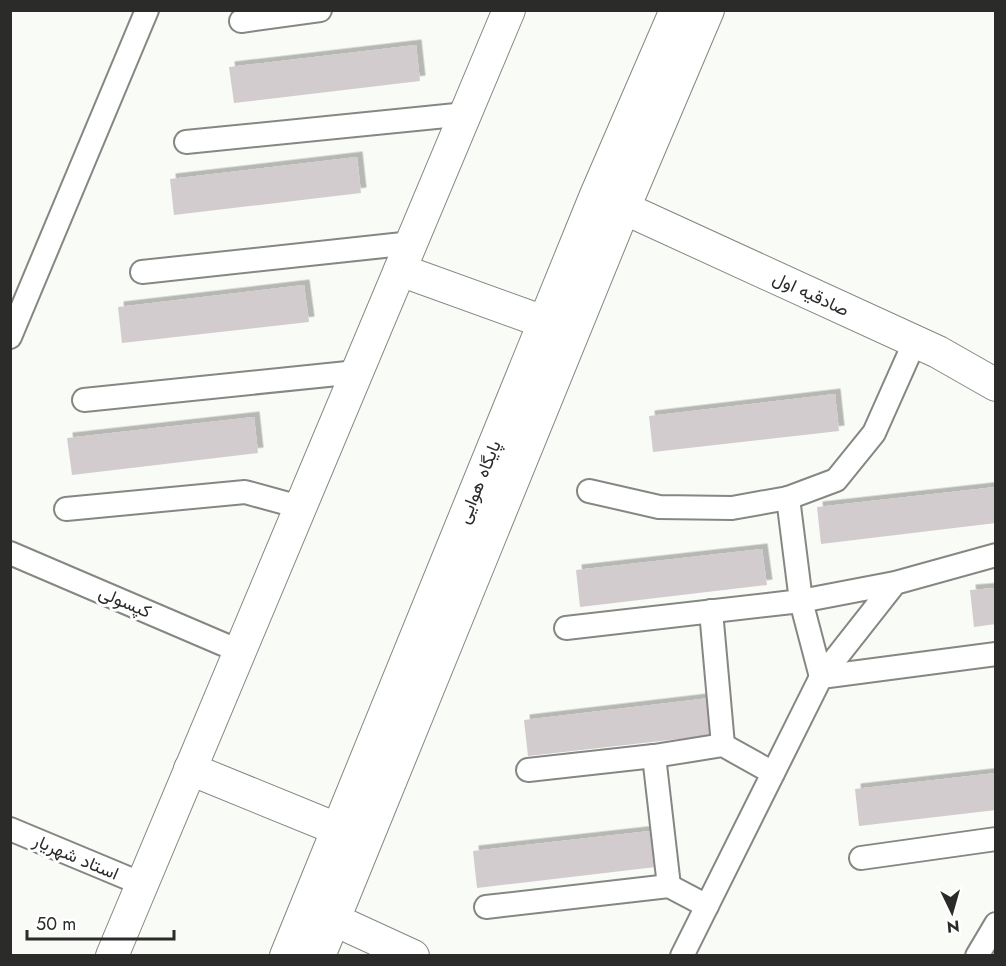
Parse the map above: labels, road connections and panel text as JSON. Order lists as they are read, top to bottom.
{
  "streets": {
    "main road": ["صادقیه اول", "پایگاه هوایی"],
    "street": ["کپسولی", "استاد شهریار"]
  },
  "crossings": [
    ["صادقیه اول", "پایگاه هوایی"]
  ],
  "scale_bar": "50 m",
  "north": "bottom"
}
